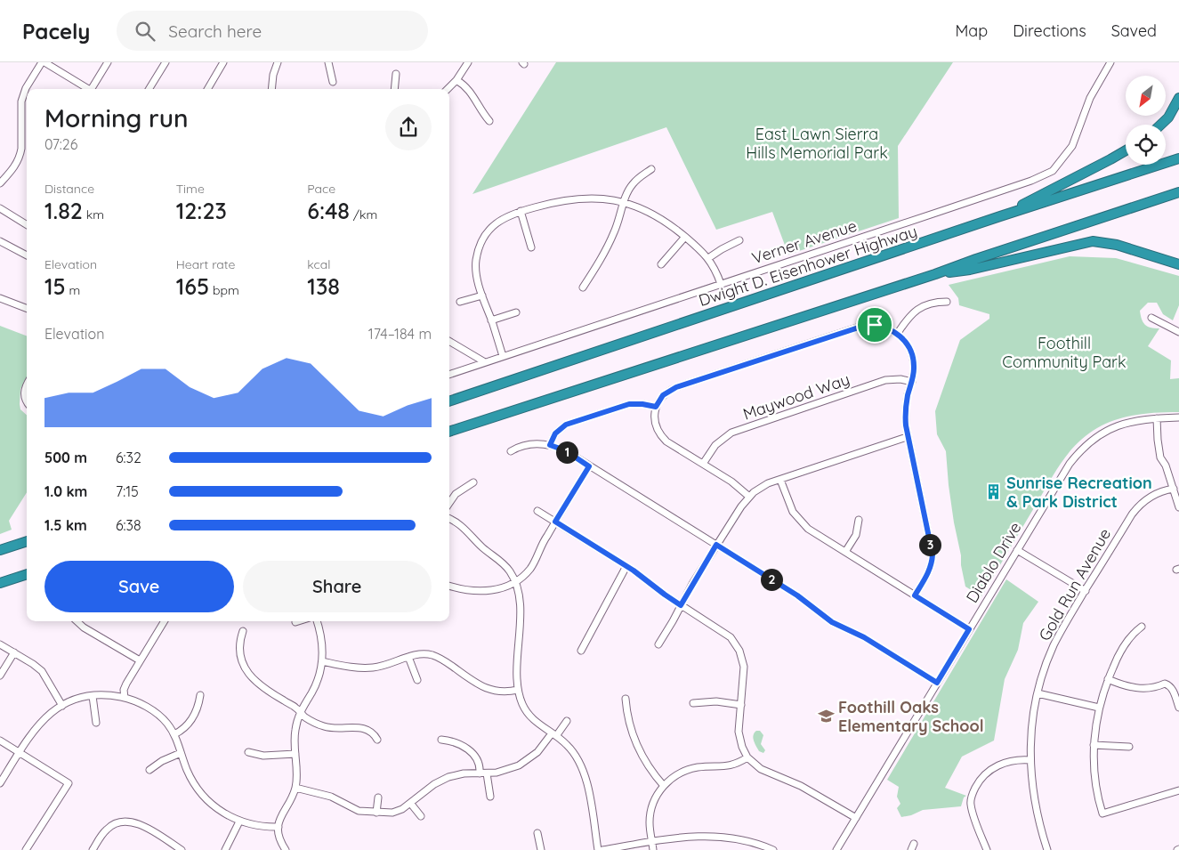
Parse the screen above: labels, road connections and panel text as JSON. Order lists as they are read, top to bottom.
{
  "streets": {
    "highway": ["Dwight D. Eisenhower Highway"],
    "street": [
      "Verner Avenue",
      "Maywood Way",
      "Diablo Drive",
      "Gold Run Avenue"
    ]
  },
  "parks": ["East Lawn Sierra Hills Memorial Park", "Foothill Community Park"],
  "places": {
    "building": ["Sunrise Recreation & Park District"],
    "school or university": ["Foothill Oaks Elementary School"]
  },
  "north": "bottom left",
  "page": {
    "header": "Pacely",
    "search": "Search here",
    "nav": ["Map", "Directions", "Saved"],
    "heading": ["Morning run", "07:26"],
    "stats": [
      ["Distance", "1.82 km"],
      ["Time", "12:23"],
      ["Pace", "6:48 /km"],
      ["Elevation", "15 m"],
      ["Heart rate", "165 bpm"],
      ["kcal", "138"]
    ],
    "chart": ["Elevation", "174–184 m"],
    "list": [
      {
        "name": "500 m",
        "note": "6:32"
      },
      {
        "name": "1.0 km",
        "note": "7:15"
      },
      {
        "name": "1.5 km",
        "note": "6:38"
      }
    ],
    "pins": ["1", "3", "2"],
    "buttons": ["Save", "Share"]
  }
}
